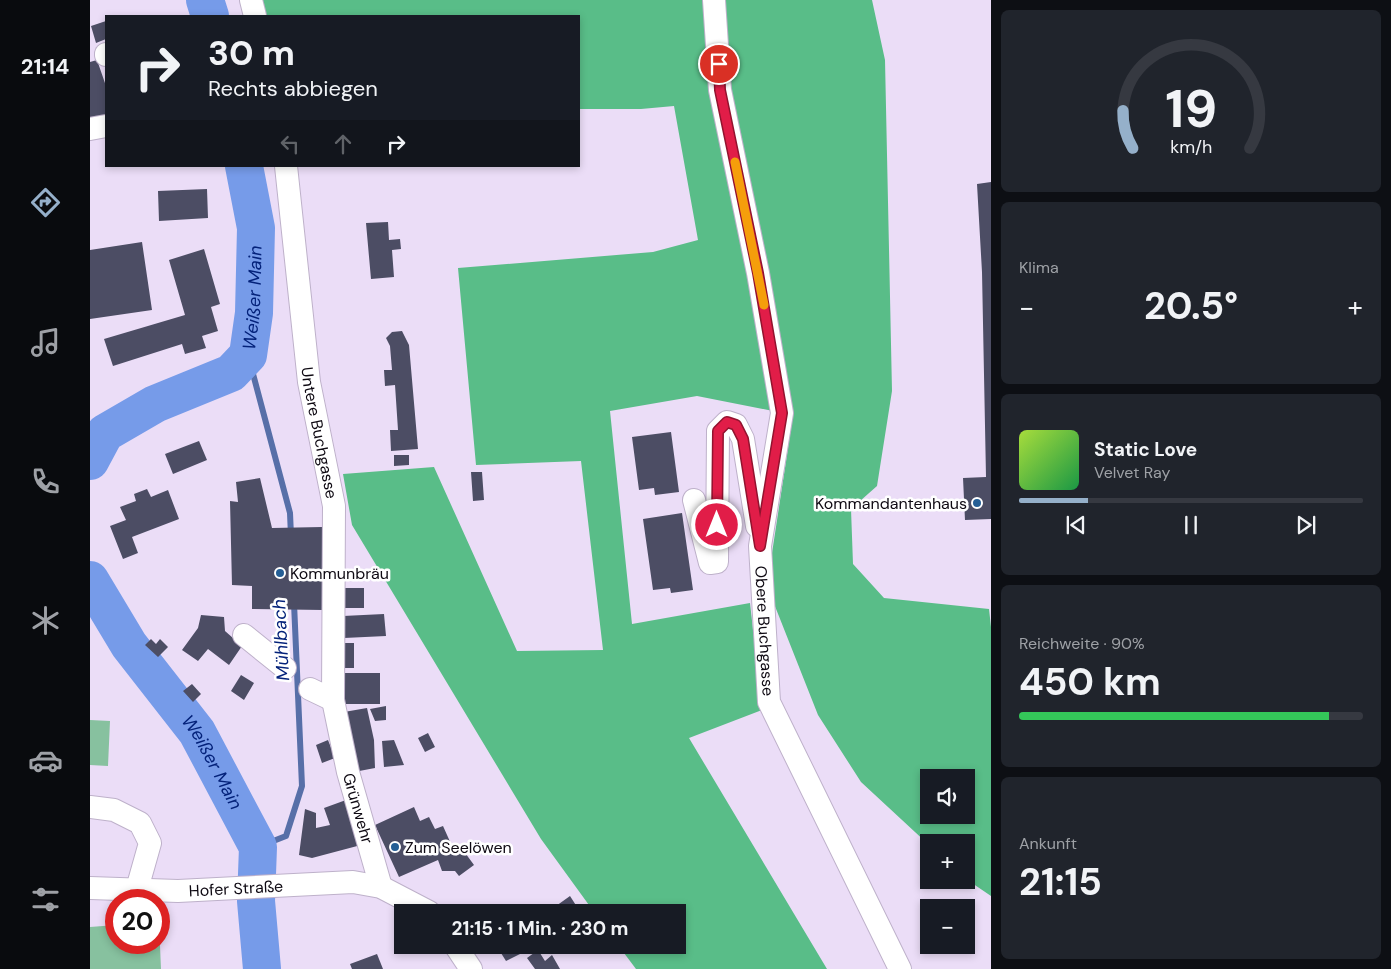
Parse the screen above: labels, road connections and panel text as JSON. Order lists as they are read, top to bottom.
{
  "streets": {
    "street": [
      "Untere Buchgasse",
      "Obere Buchgasse",
      "Grünwehr",
      "Hofer Straße"
    ]
  },
  "crossings": [
    ["Untere Buchgasse", "Grünwehr"],
    ["Grünwehr", "Hofer Straße"]
  ],
  "water": ["Weißer Main", "Mühlbach"],
  "places": ["Kommandantenhaus", "Kommunbräu", "Zum Seelöwen"],
  "page": {
    "tabs": "21:14",
    "turn": ["30 m", "Rechts abbiegen"],
    "tile": [
      "Klima",
      ["Reichweite · 90%", "450 km"],
      ["Ankunft", "21:15"]
    ],
    "heat": ["−", "20.5°", "+"],
    "song": ["Static Love", "Velvet Ray"],
    "map_buttons": ["+", "−"],
    "limit": "20",
    "trip": "21:15 · 1 Min. · 230 m",
    "gauge": ["19", "km/h"]
  }
}
